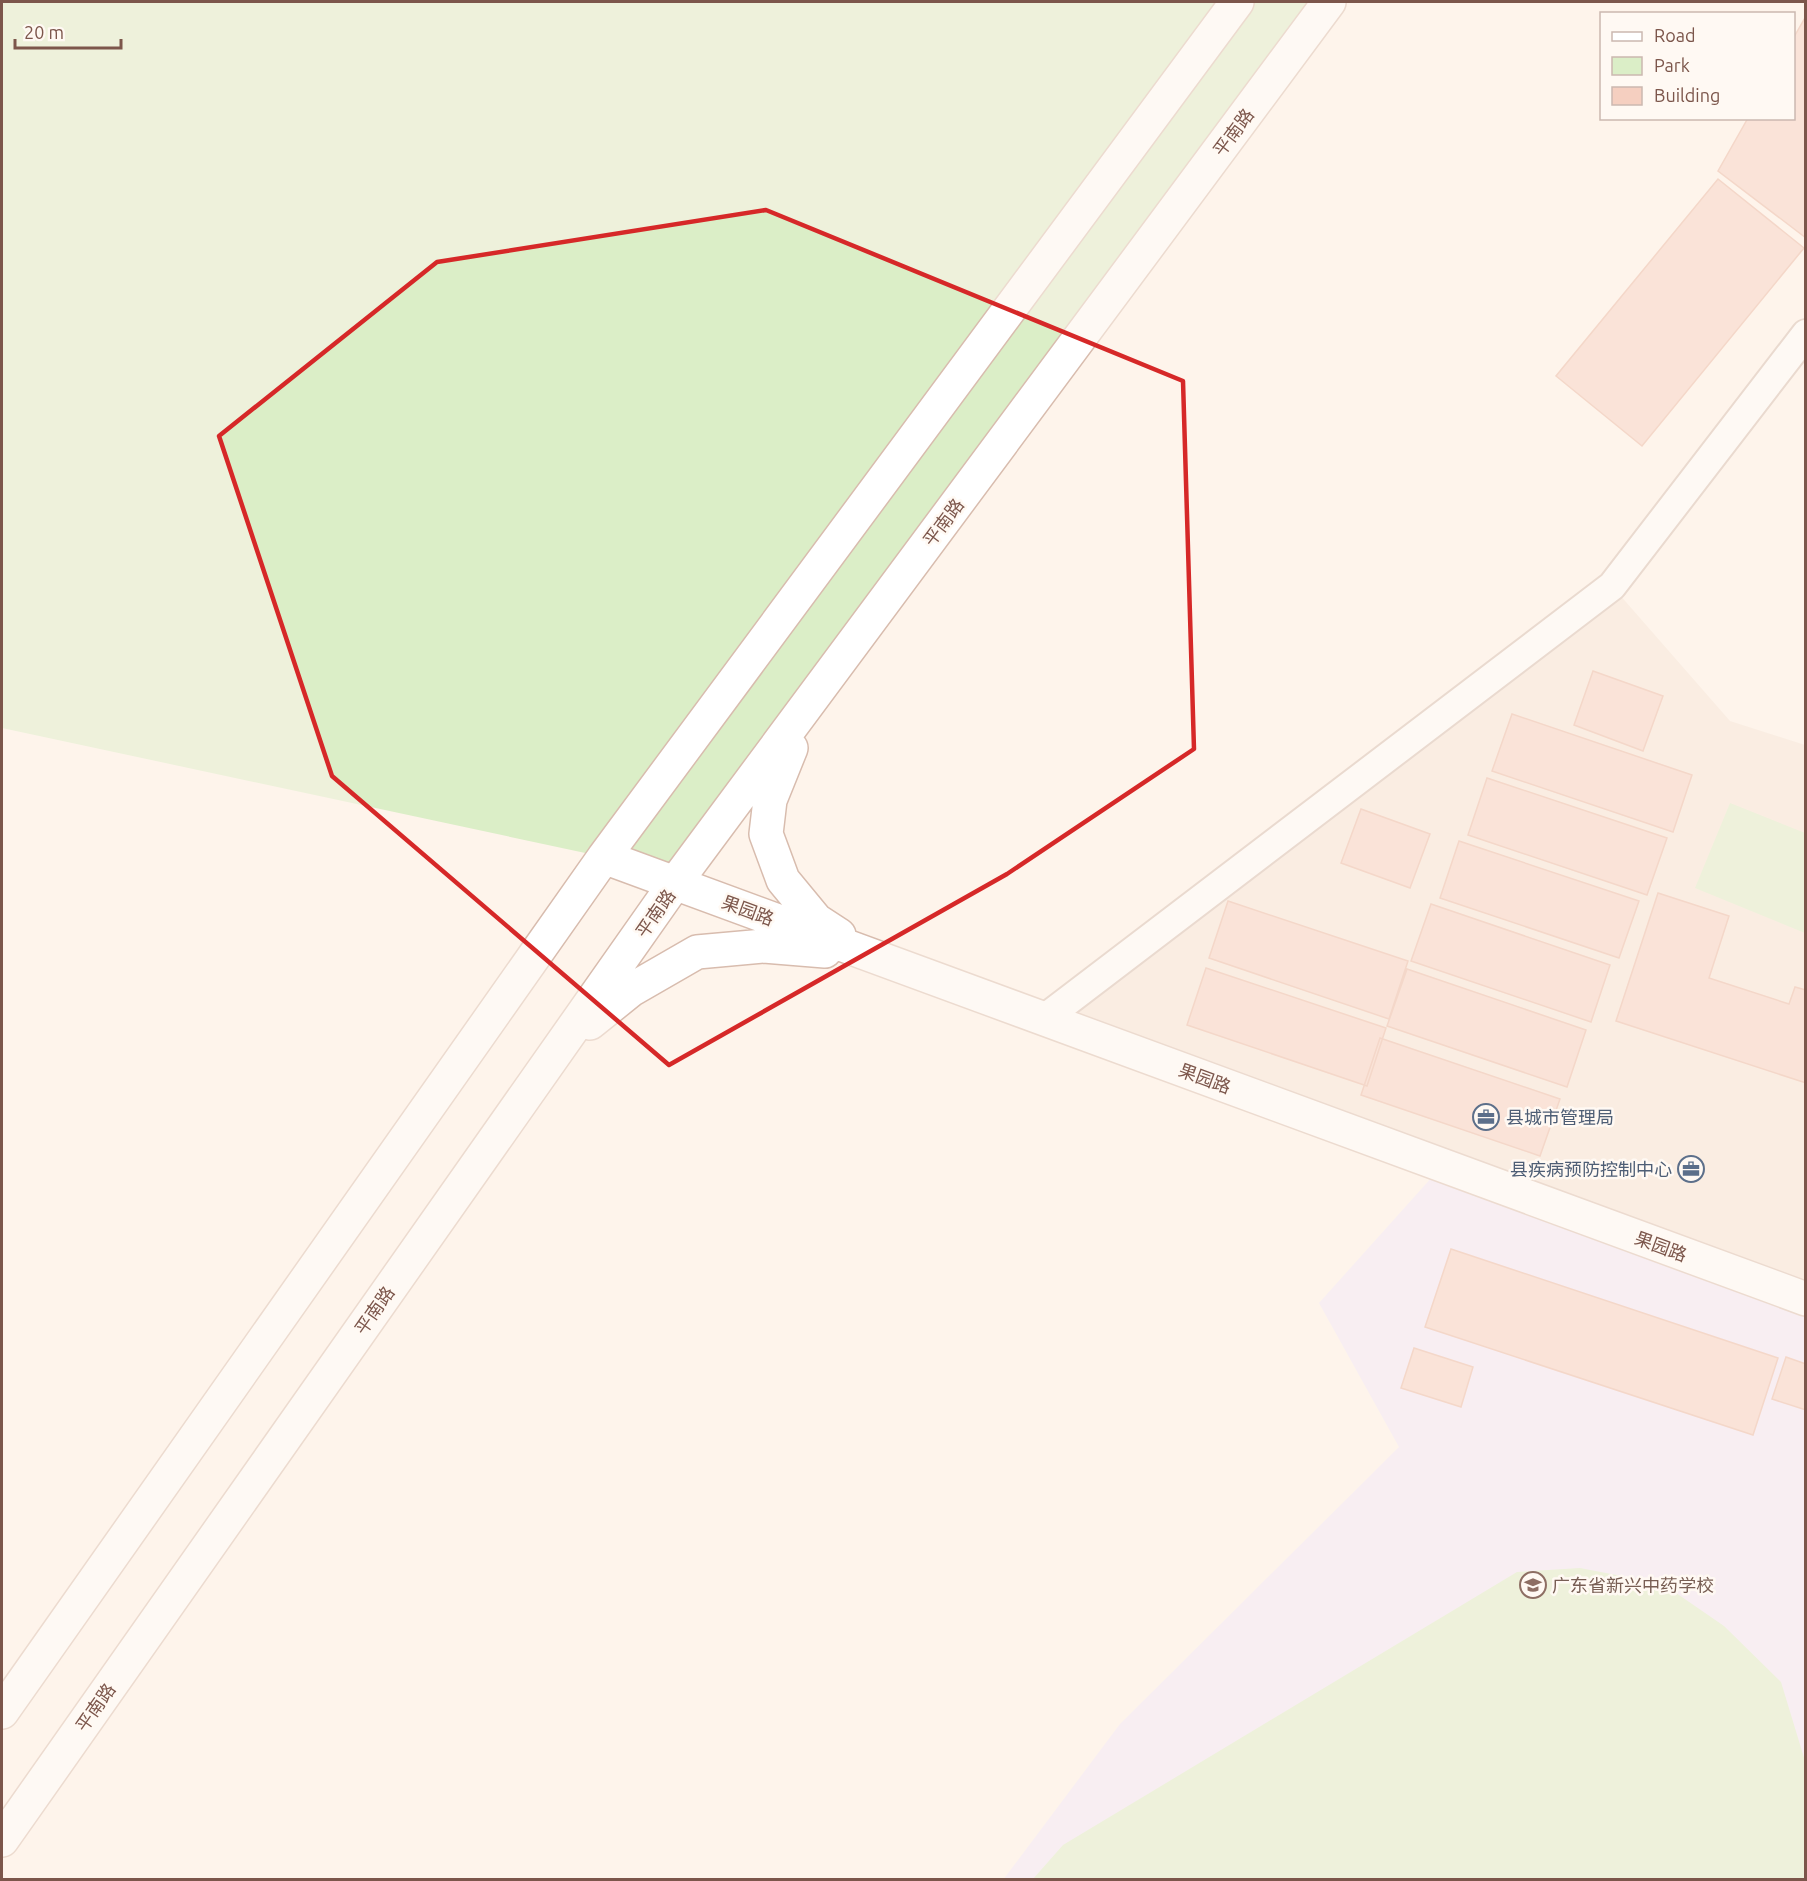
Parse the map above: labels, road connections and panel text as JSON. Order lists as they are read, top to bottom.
{
  "streets": {
    "main road": ["平南路", "果园路"]
  },
  "crossings": [
    ["平南路", "果园路"]
  ],
  "places": {
    "office": ["县城市管理局", "县疾病预防控制中心"],
    "school or university": ["广东省新兴中药学校"]
  },
  "legend": ["Road", "Park", "Building"],
  "scale_bar": "20 m"
}
